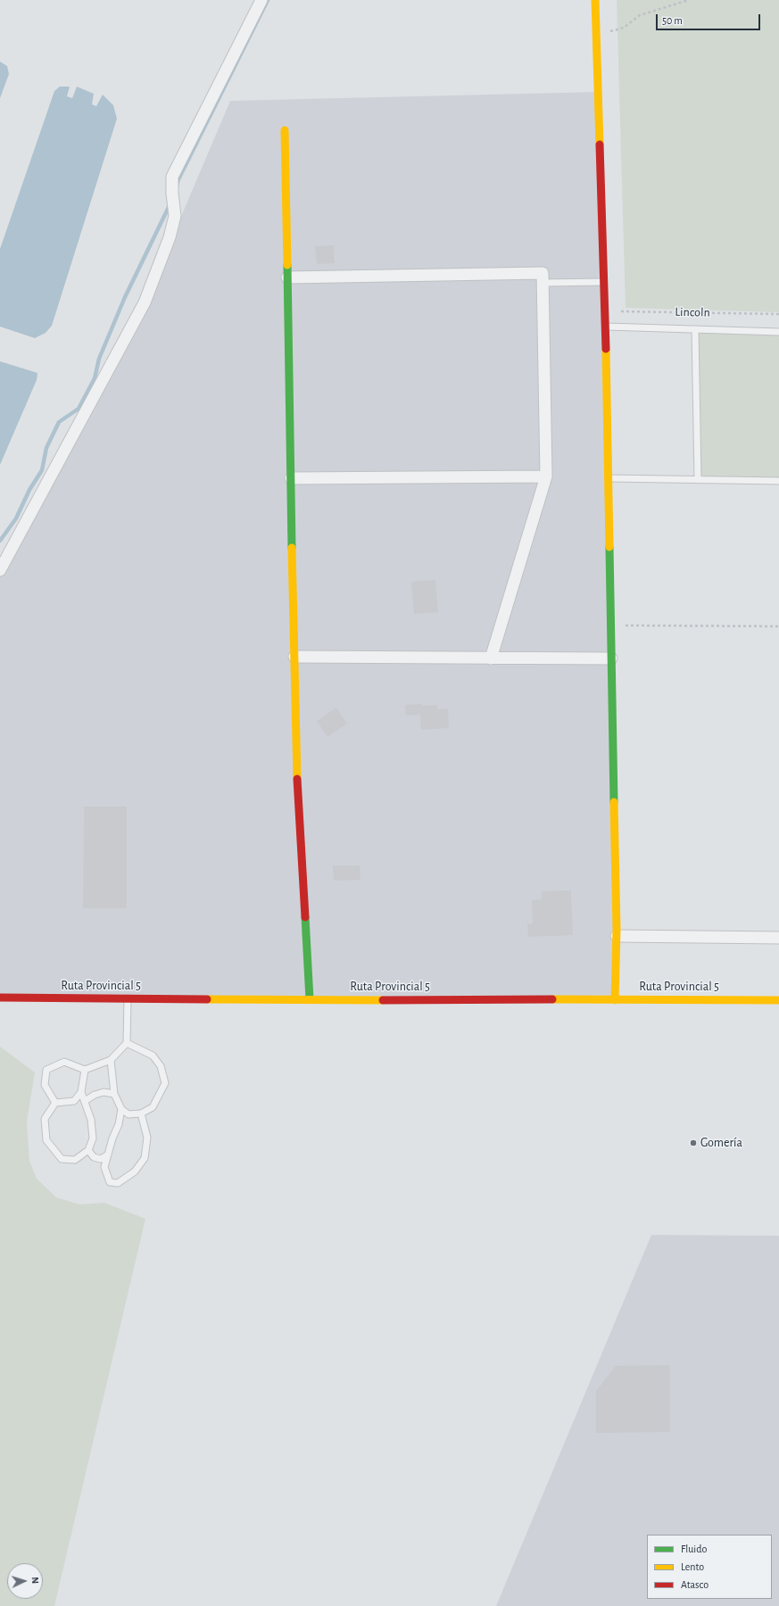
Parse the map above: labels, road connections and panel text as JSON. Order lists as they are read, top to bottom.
{
  "streets": {
    "street": ["Ruta Provincial 5"],
    "path": ["Lincoln"]
  },
  "places": ["Gomería"],
  "legend": ["Fluido", "Lento", "Atasco"],
  "scale_bar": "50 m",
  "north": "right"
}
